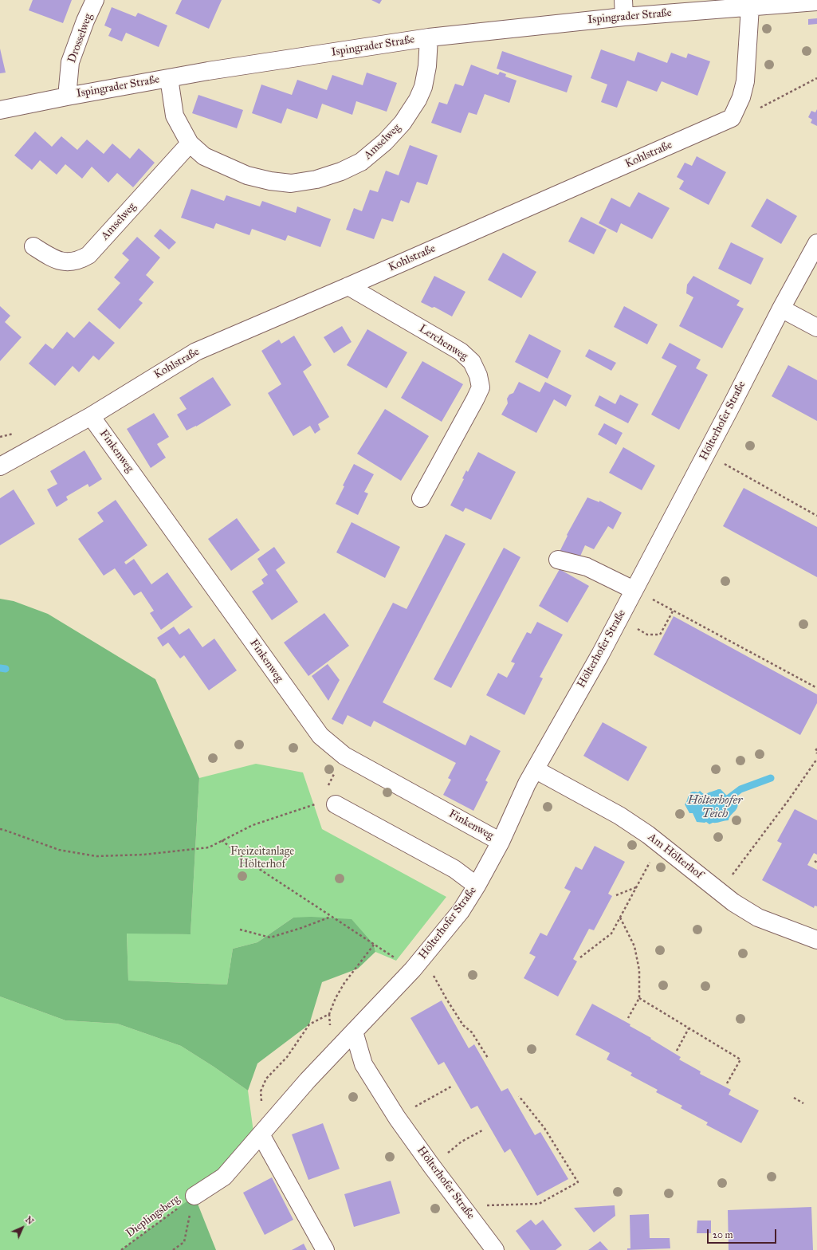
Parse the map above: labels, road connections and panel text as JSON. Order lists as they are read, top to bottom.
{
  "streets": {
    "street": [
      "Ispingrader Straße",
      "Drosselweg",
      "Amselweg",
      "Kohlstraße",
      "Lerchenweg",
      "Hölterhofer Straße",
      "Finkenweg",
      "Am Hölterhof"
    ],
    "path": ["Dieplingsberg"]
  },
  "crossings": [
    ["Ispingrader Straße", "Drosselweg"],
    ["Ispingrader Straße", "Amselweg"],
    ["Kohlstraße", "Lerchenweg"],
    ["Kohlstraße", "Finkenweg"],
    ["Hölterhofer Straße", "Finkenweg"],
    ["Hölterhofer Straße", "Am Hölterhof"],
    ["Hölterhofer Straße", "Dieplingsberg"]
  ],
  "water": ["Hölterhofer Teich"],
  "parks": ["Freizeitanlage Hölterhof"],
  "scale_bar": "20 m",
  "north": "top right"
}
